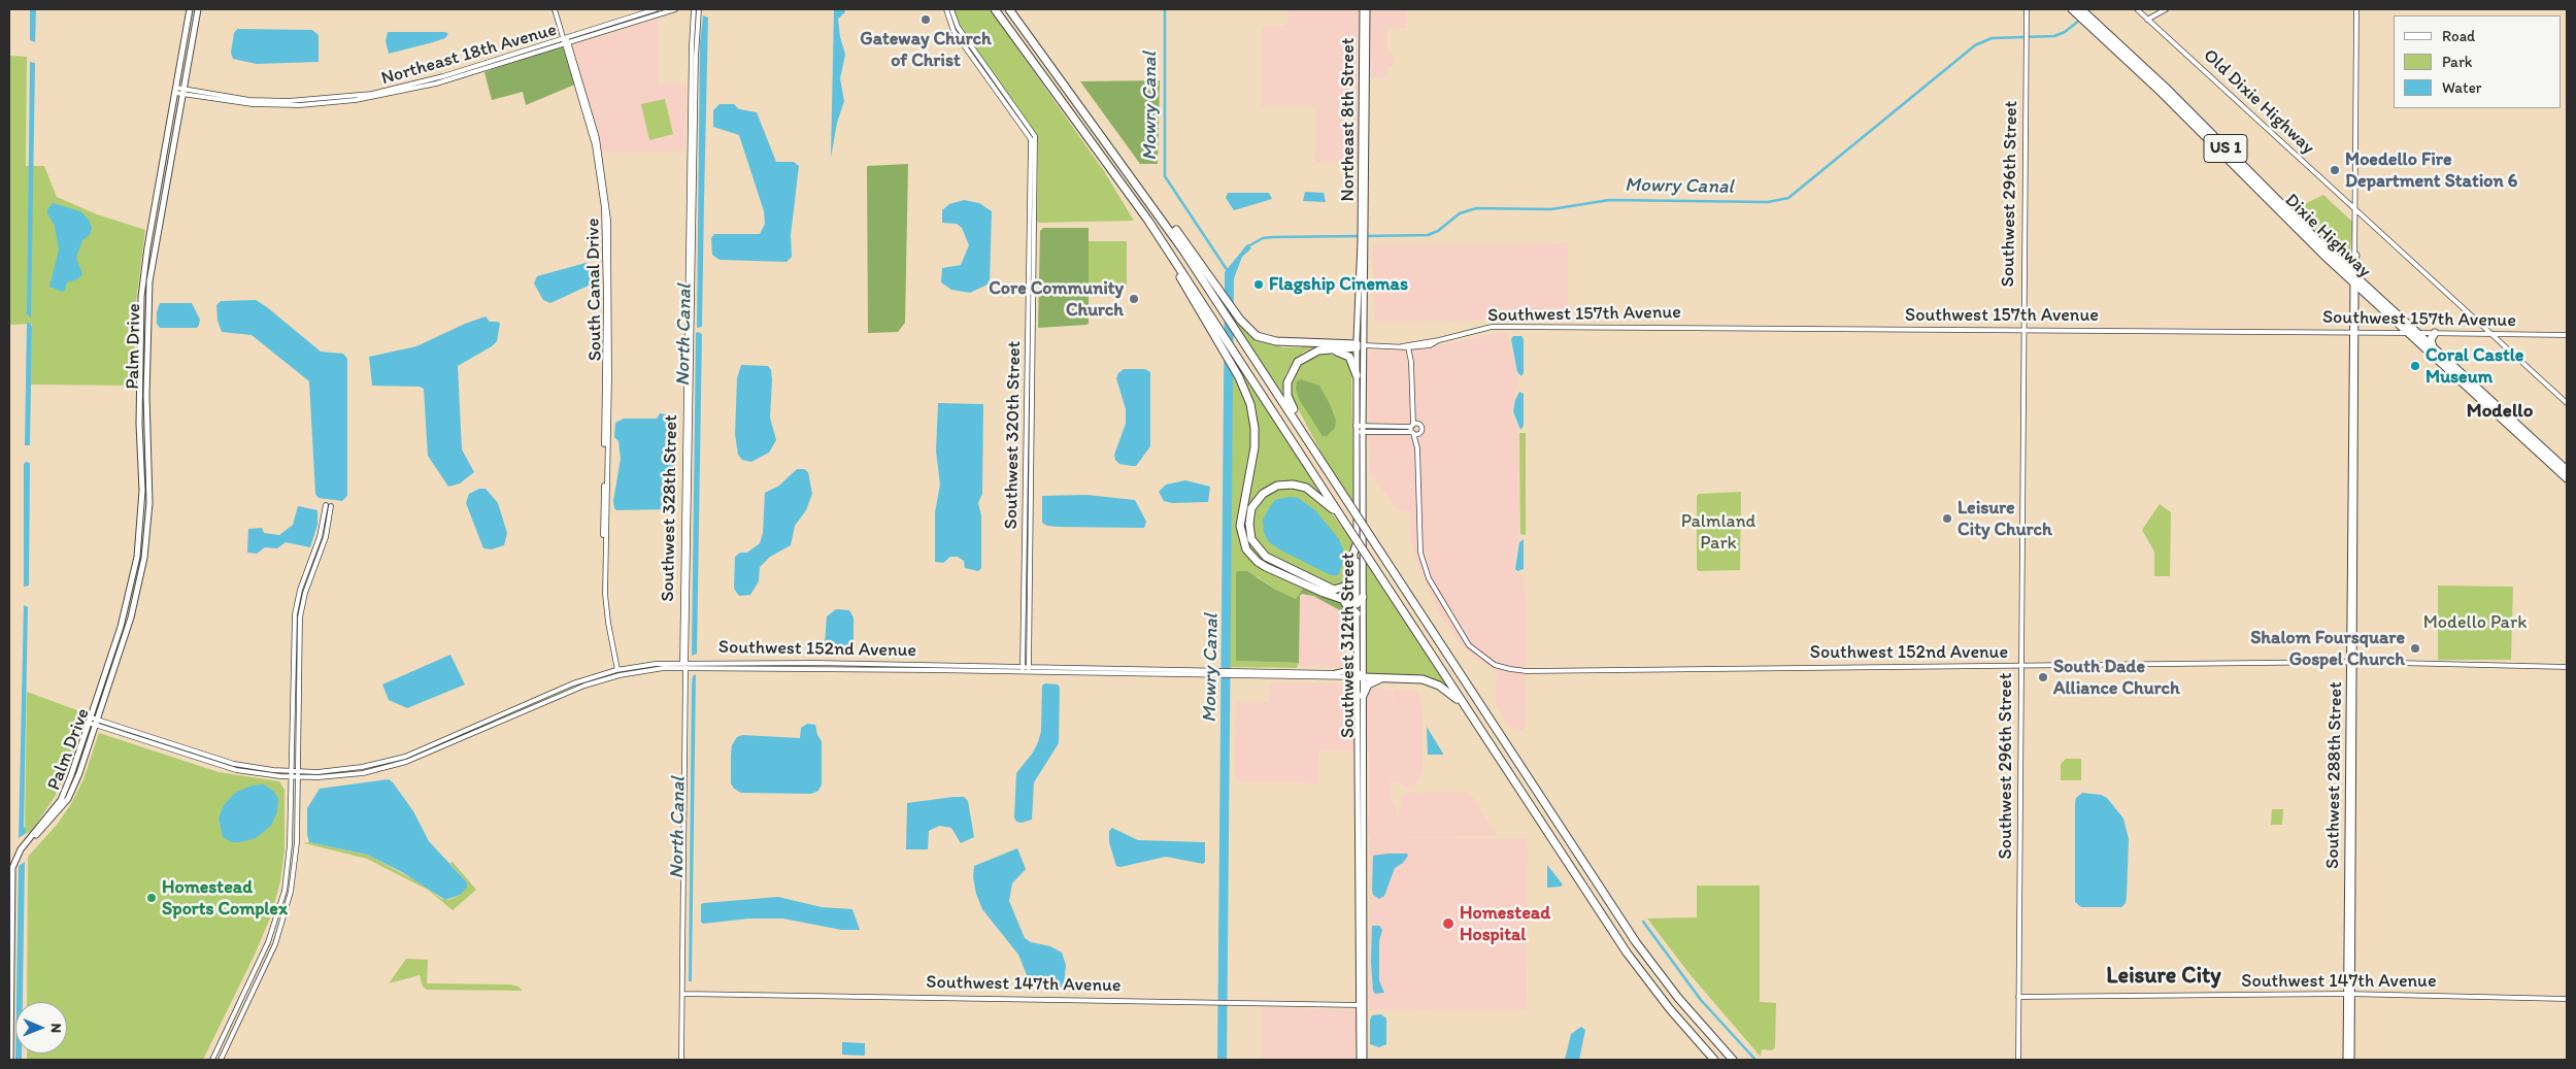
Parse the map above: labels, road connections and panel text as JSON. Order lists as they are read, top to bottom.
{
  "streets": {
    "highway": ["US 1", "Dixie Highway"],
    "main road": [
      "Northeast 8th Street",
      "Palm Drive",
      "Southwest 312th Street",
      "Southwest 288th Street"
    ],
    "street": [
      "Northeast 18th Avenue",
      "Old Dixie Highway",
      "Southwest 296th Street",
      "South Canal Drive",
      "Southwest 157th Avenue",
      "Southwest 320th Street",
      "Southwest 328th Street",
      "Southwest 152nd Avenue",
      "Southwest 147th Avenue"
    ]
  },
  "crossings": [
    ["Northeast 18th Avenue", "South Canal Drive"],
    ["Northeast 18th Avenue", "Palm Drive"],
    ["Old Dixie Highway", "Southwest 157th Avenue"],
    ["Old Dixie Highway", "Southwest 288th Street"],
    ["Northeast 8th Street", "Southwest 312th Street"],
    ["Southwest 296th Street", "Southwest 157th Avenue"],
    ["Southwest 296th Street", "Southwest 152nd Avenue"],
    ["Southwest 296th Street", "Southwest 147th Avenue"],
    ["Dixie Highway", "Southwest 157th Avenue"],
    ["Dixie Highway", "Southwest 288th Street"],
    ["South Canal Drive", "Southwest 152nd Avenue"],
    ["Southwest 157th Avenue", "Southwest 312th Street"],
    ["Southwest 157th Avenue", "Southwest 152nd Avenue"],
    ["Southwest 157th Avenue", "Southwest 288th Street"],
    ["Palm Drive", "Southwest 152nd Avenue"],
    ["Southwest 320th Street", "Southwest 152nd Avenue"],
    ["Southwest 328th Street", "Southwest 152nd Avenue"],
    ["Southwest 328th Street", "Southwest 147th Avenue"],
    ["Southwest 312th Street", "Southwest 152nd Avenue"],
    ["Southwest 312th Street", "Southwest 147th Avenue"],
    ["Southwest 152nd Avenue", "Southwest 288th Street"],
    ["Southwest 288th Street", "Southwest 147th Avenue"]
  ],
  "districts": ["Modello", "Leisure City"],
  "water": ["Mowry Canal", "North Canal"],
  "parks": ["Palmland Park", "Modello Park"],
  "places": [
    "Gateway Church of Christ",
    "Moedello Fire Department Station 6",
    "Flagship Cinemas",
    "Core Community Church",
    "Coral Castle Museum",
    "Leisure City Church",
    "Shalom Foursquare Gospel Church",
    "South Dade Alliance Church",
    "Homestead Sports Complex",
    "Homestead Hospital"
  ],
  "legend": ["Road", "Park", "Water"],
  "north": "right"
}
